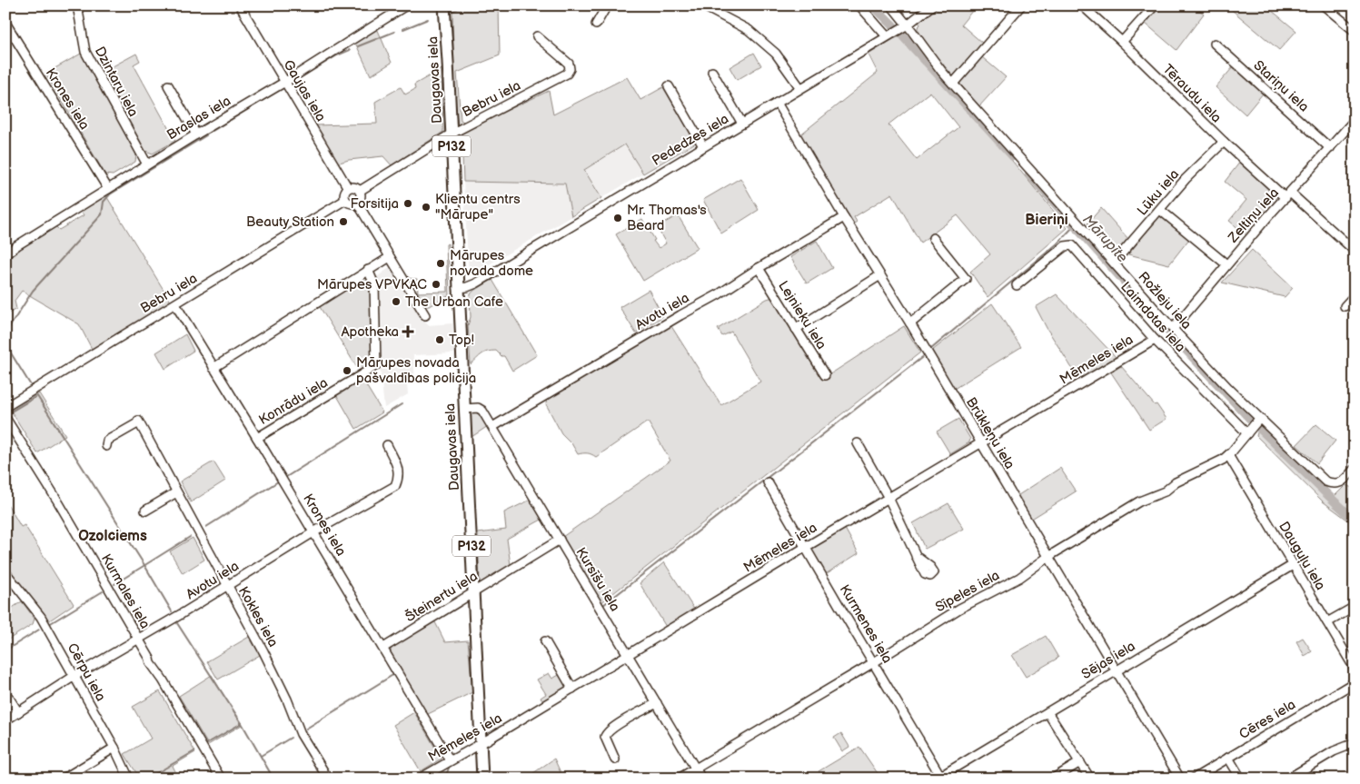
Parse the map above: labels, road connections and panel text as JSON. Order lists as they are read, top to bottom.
{
  "streets": {
    "main road": ["Daugavas iela", "P132"],
    "street": [
      "Dzintaru iela",
      "Stariņu iela",
      "Gaujas iela",
      "Tēraudu iela",
      "Krones iela",
      "Bebru iela",
      "Braslas iela",
      "Pededzes iela",
      "Lūku iela",
      "Zeltiņu iela",
      "Rožleju iela",
      "Avotu iela",
      "Lejnieku iela",
      "Laimdotas iela",
      "Mēmeles iela",
      "Konrādu iela",
      "Brūkleņu iela",
      "Dauguļu iela",
      "Kursīšu iela",
      "Kurmales iela",
      "Sīpeles iela",
      "Šteinertu iela",
      "Kokles iela",
      "Kurmenes iela",
      "Sējas iela",
      "Cērpu iela",
      "Cēres iela"
    ]
  },
  "crossings": [
    ["Daugavas iela", "Bebru iela"],
    ["Daugavas iela", "Pededzes iela"],
    ["Daugavas iela", "Mēmeles iela"],
    ["Daugavas iela", "Kursīšu iela"],
    ["Daugavas iela", "Šteinertu iela"],
    ["Dzintaru iela", "Braslas iela"],
    ["Stariņu iela", "Zeltiņu iela"],
    ["Gaujas iela", "Bebru iela"],
    ["Gaujas iela", "Braslas iela"],
    ["Tēraudu iela", "Lūku iela"],
    ["Tēraudu iela", "Zeltiņu iela"],
    ["Krones iela", "Bebru iela"],
    ["Krones iela", "Braslas iela"],
    ["Krones iela", "Avotu iela"],
    ["Krones iela", "Mēmeles iela"],
    ["Krones iela", "Konrādu iela"],
    ["Krones iela", "Šteinertu iela"],
    ["Pededzes iela", "Rožleju iela"],
    ["Pededzes iela", "Brūkleņu iela"],
    ["Lūku iela", "Rožleju iela"],
    ["Zeltiņu iela", "Rožleju iela"],
    ["Rožleju iela", "Sīpeles iela"],
    ["Avotu iela", "Lejnieku iela"],
    ["Avotu iela", "Brūkleņu iela"],
    ["Avotu iela", "Kursīšu iela"],
    ["Avotu iela", "Kurmales iela"],
    ["Avotu iela", "Kokles iela"],
    ["Avotu iela", "Cērpu iela"],
    ["Laimdotas iela", "Mēmeles iela"],
    ["Laimdotas iela", "Sīpeles iela"],
    ["Mēmeles iela", "Brūkleņu iela"],
    ["Mēmeles iela", "Kursīšu iela"],
    ["Mēmeles iela", "Kurmenes iela"],
    ["Brūkleņu iela", "Sīpeles iela"],
    ["Brūkleņu iela", "Sējas iela"],
    ["Dauguļu iela", "Sīpeles iela"],
    ["Dauguļu iela", "Sējas iela"],
    ["Kursīšu iela", "Sīpeles iela"],
    ["Kursīšu iela", "Šteinertu iela"],
    ["Sīpeles iela", "Kurmenes iela"],
    ["Kurmenes iela", "Sējas iela"]
  ],
  "districts": ["Bieriņi", "Ozolciems"],
  "water": ["Mārupīte"],
  "places": {
    "other": [
      "Forsitija",
      "Klientu centrs \"Mārupe\"",
      "Mr. Thomas's Beard",
      "Beauty Station",
      "Mārupes novada dome",
      "Mārupes VPVKAC",
      "The Urban Cafe",
      "Top!",
      "Mārupes novada pašvaldības policija"
    ],
    "health": ["Apotheka"]
  }
}
